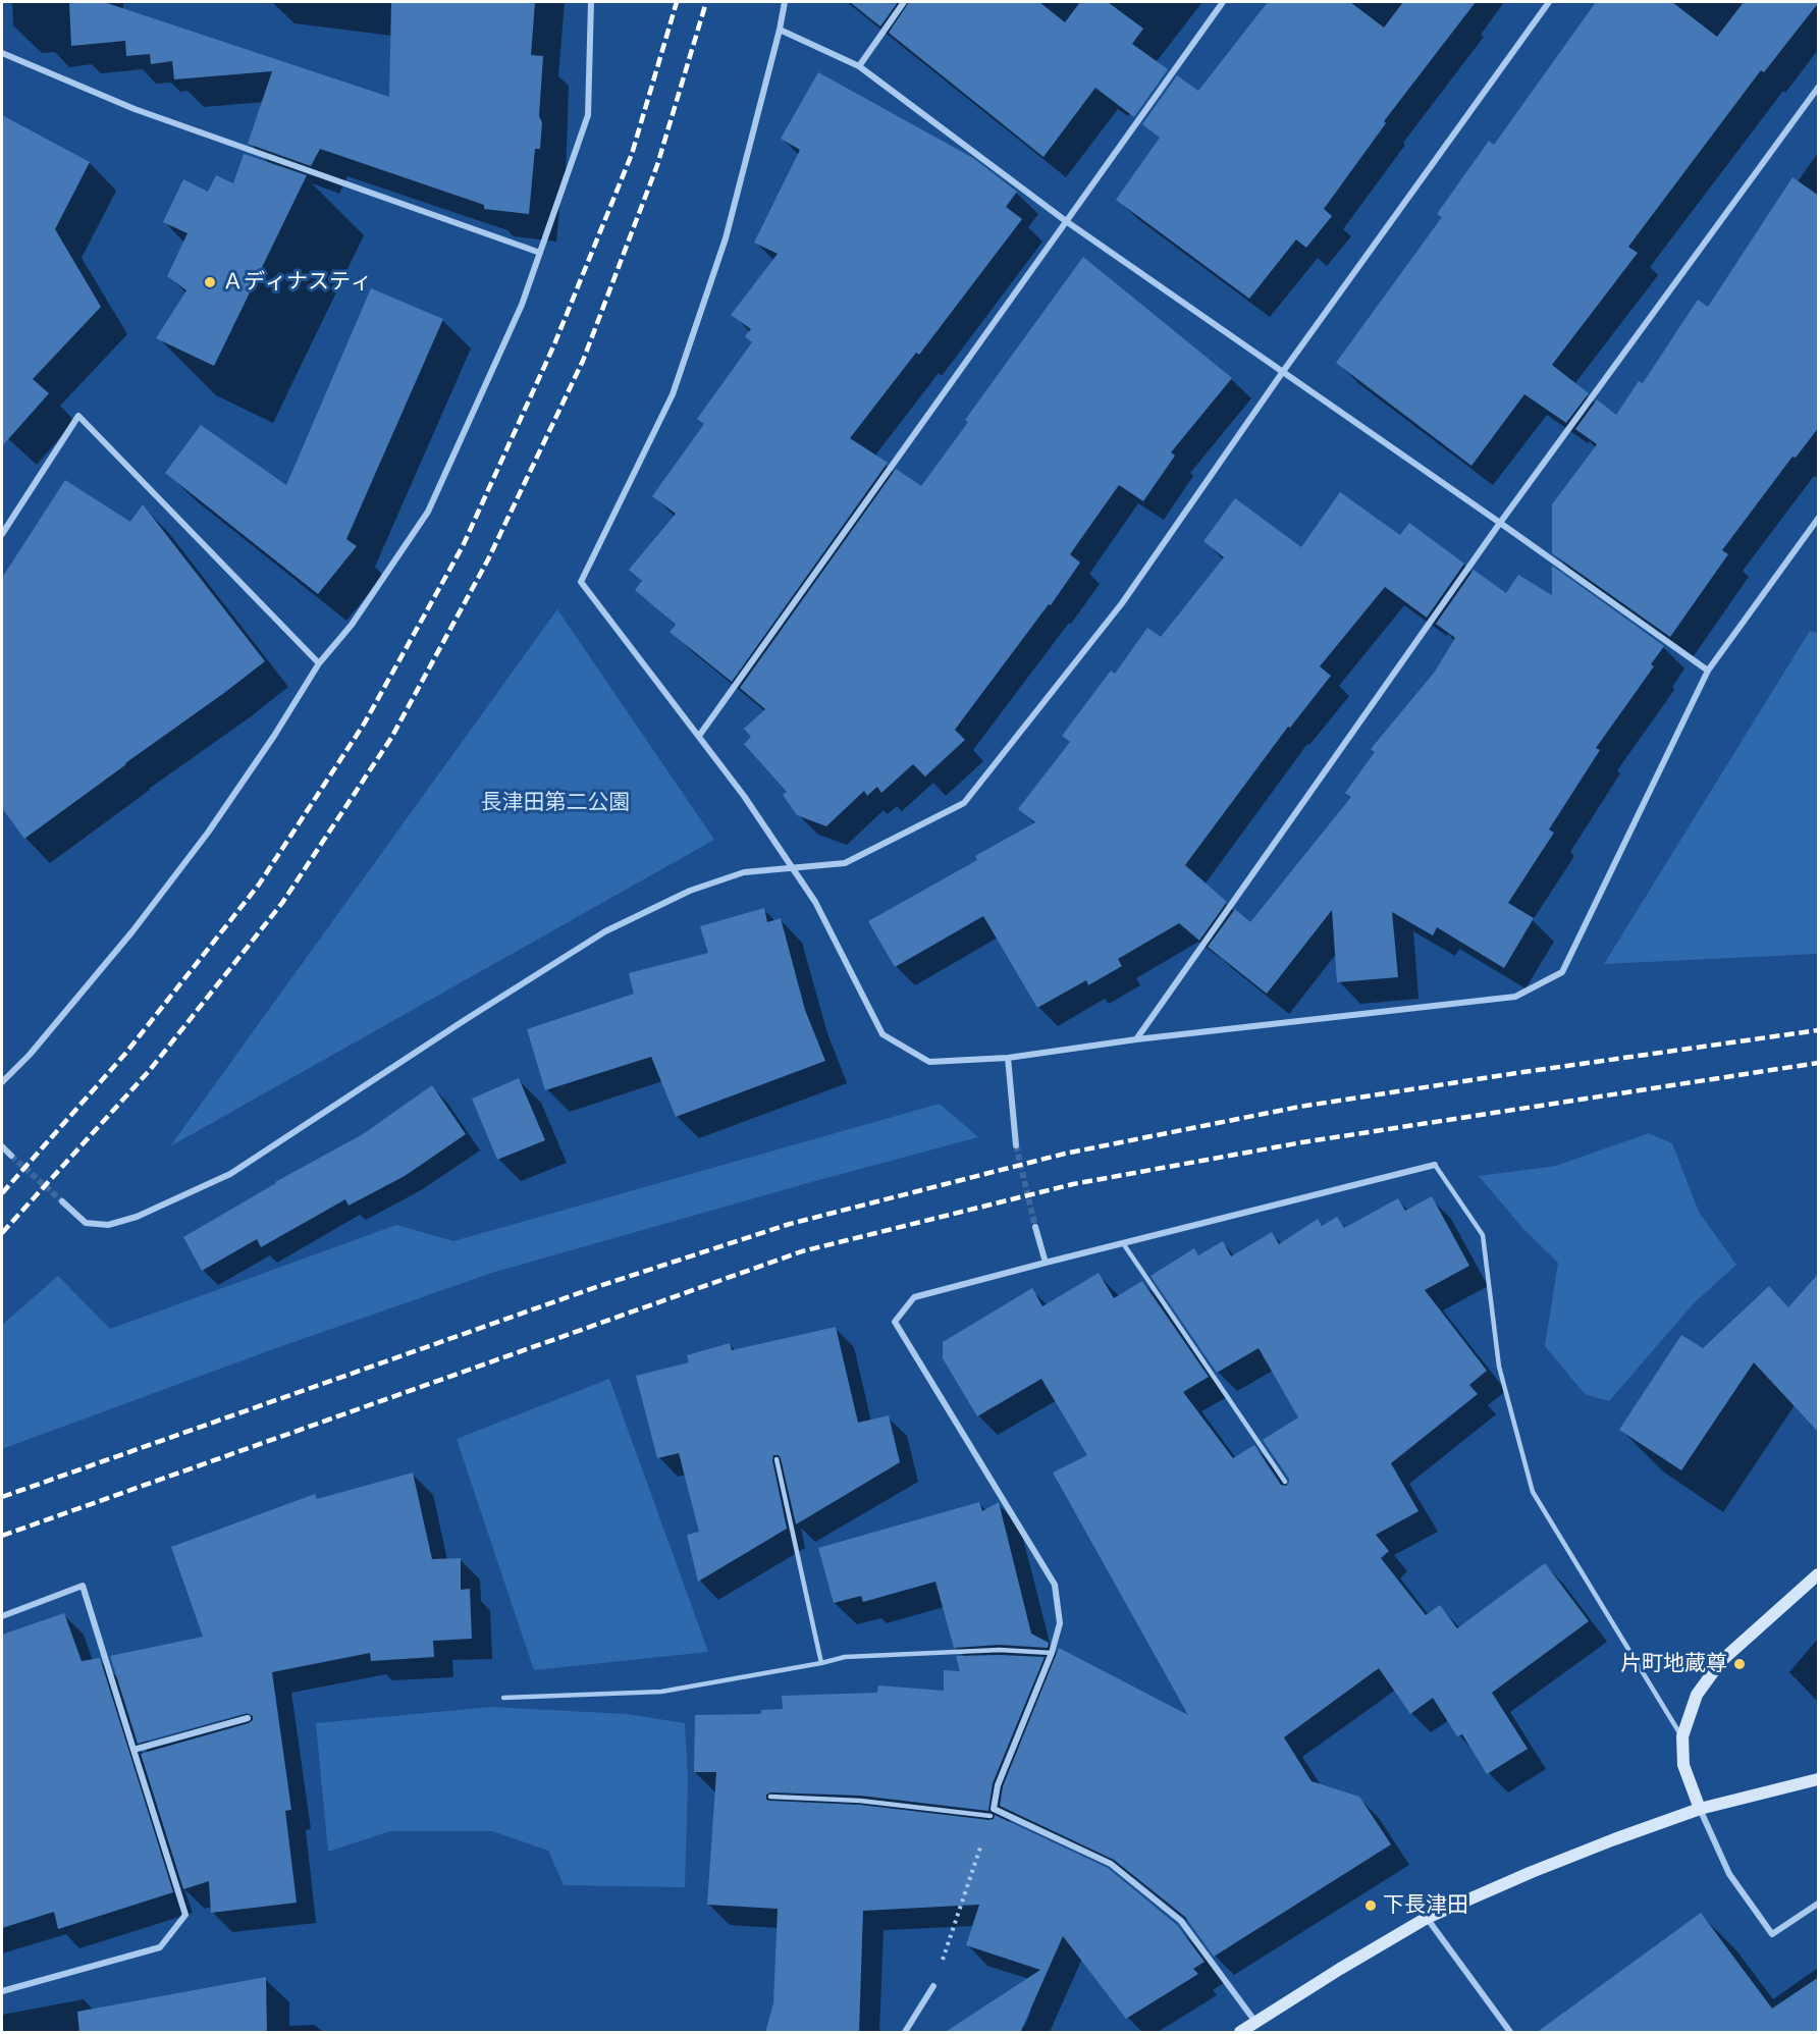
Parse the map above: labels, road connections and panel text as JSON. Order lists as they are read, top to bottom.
{
  "parks": ["長津田第二公園"],
  "places": ["Ａディナスティ", "片町地蔵尊", "下長津田"]
}
